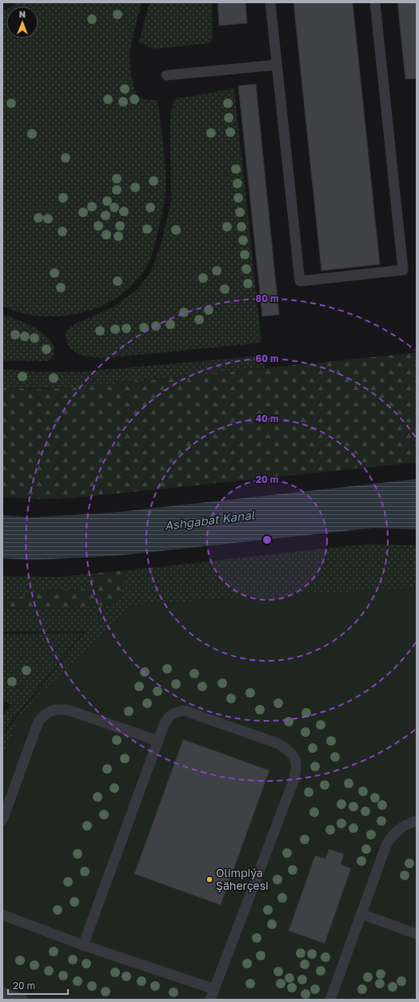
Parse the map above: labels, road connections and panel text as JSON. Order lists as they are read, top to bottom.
{
  "water": ["Ashgabat Kanal"],
  "places": ["Olimpiýa Şäherçesi"],
  "scale_bar": "20 m",
  "north": "top",
  "rings": [
    "80 m",
    "60 m",
    "40 m",
    "20 m"
  ]
}
